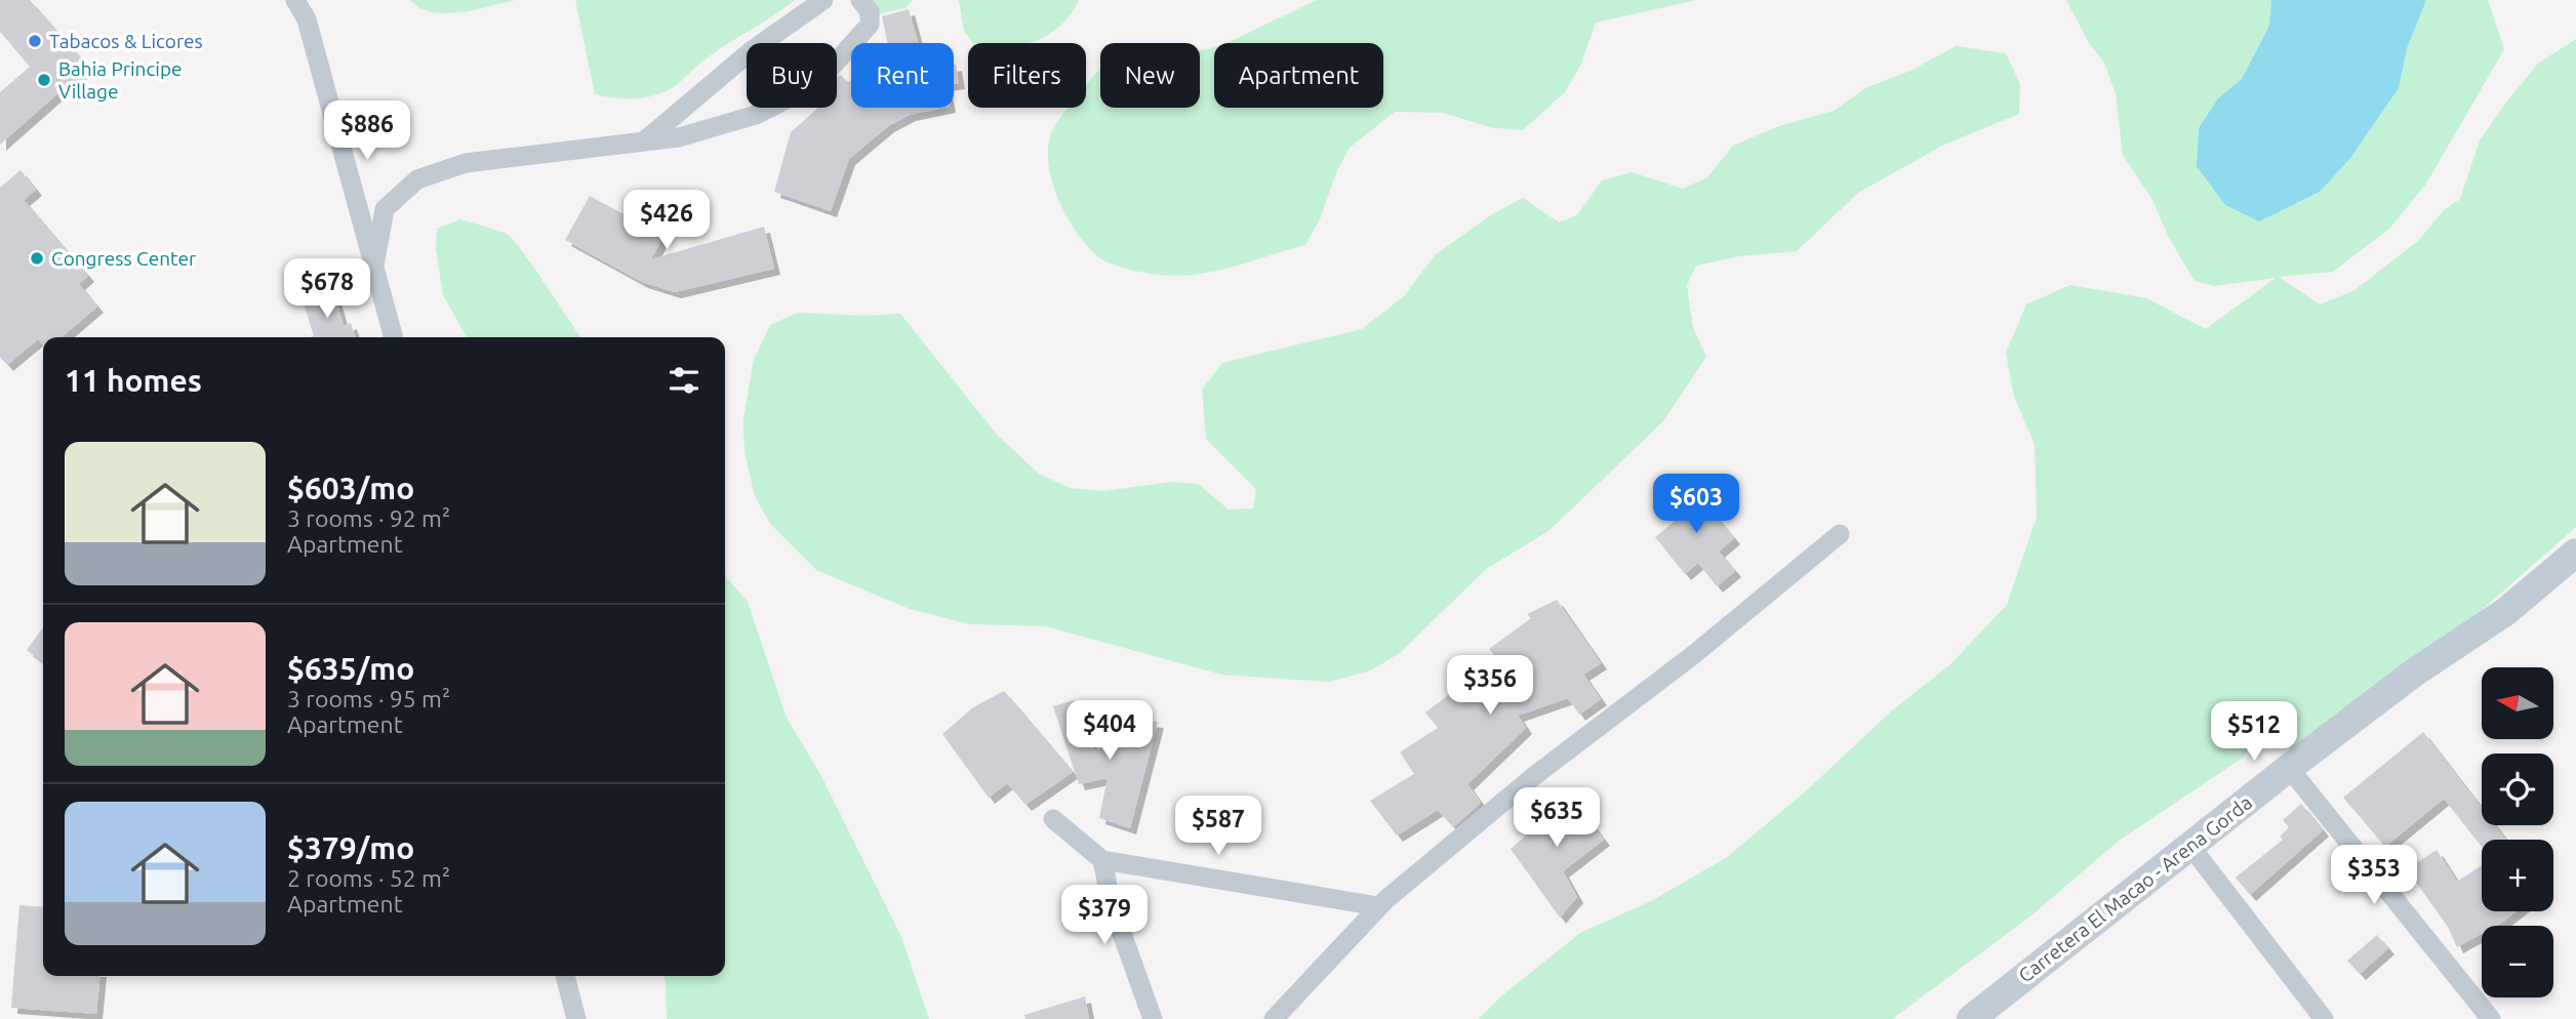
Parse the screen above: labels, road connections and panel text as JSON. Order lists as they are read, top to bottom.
{
  "streets": {
    "street": ["Carretera El Macao - Arena Gorda"]
  },
  "places": ["Tabacos & Licores", "Bahia Principe Village", "Congress Center"],
  "north": "left",
  "page": {
    "chip": [
      "Buy",
      "Rent",
      "Filters",
      "New",
      "Apartment"
    ],
    "price": [
      "$886",
      "$426",
      "$678",
      "$603",
      "$356",
      "$404",
      "$512",
      "$635",
      "$587",
      "$353",
      "$379"
    ],
    "heading": "11 homes",
    "list": [
      {
        "name": "$603/mo",
        "note": "3 rooms · 92 m² · Apartment"
      },
      {
        "name": "$635/mo",
        "note": "3 rooms · 95 m² · Apartment"
      },
      {
        "name": "$379/mo",
        "note": "2 rooms · 52 m² · Apartment"
      }
    ],
    "map_buttons": ["+", "−"]
  }
}
